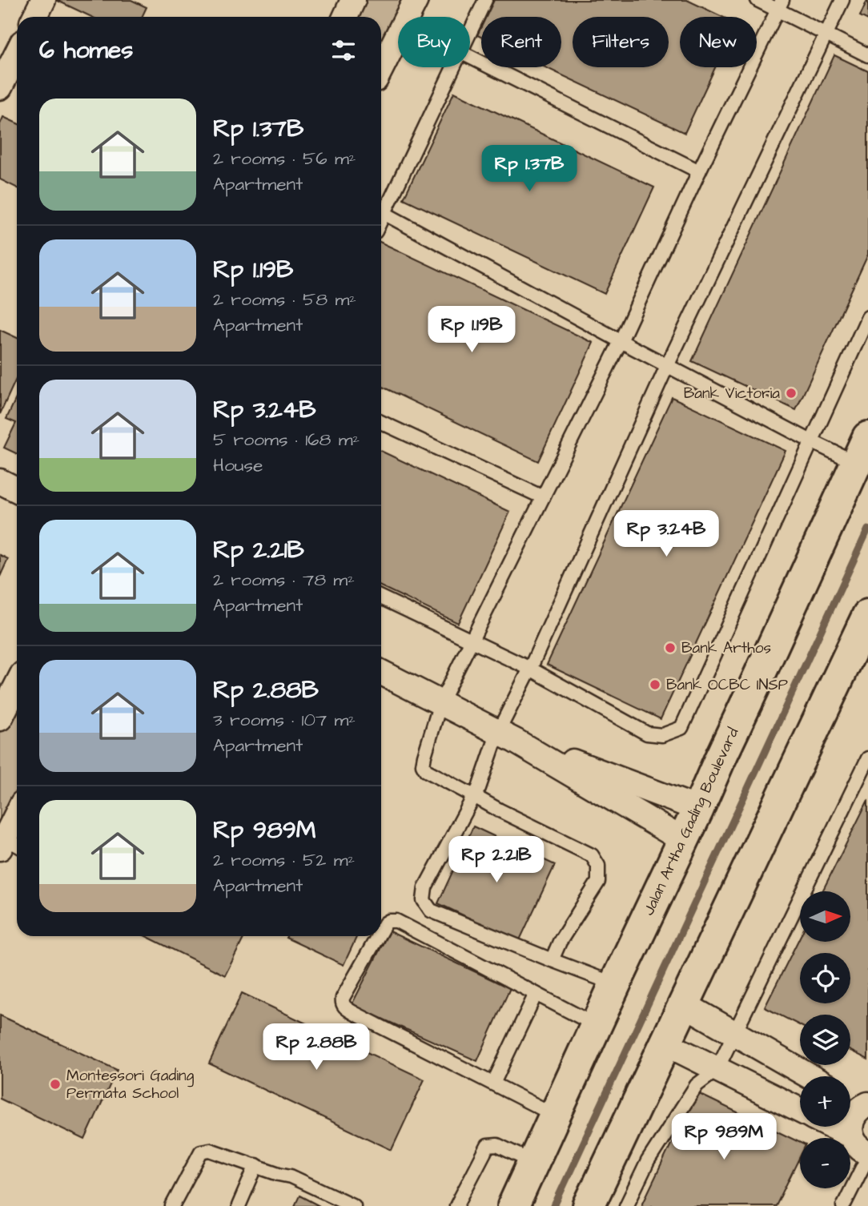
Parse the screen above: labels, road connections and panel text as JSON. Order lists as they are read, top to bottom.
{
  "streets": {
    "main road": ["Jalan Artha Gading Boulevard"]
  },
  "places": [
    "Bank Victoria",
    "Bank Arthos",
    "Bank OCBC INSP",
    "Montessori Gading Permata School"
  ],
  "north": "right",
  "page": {
    "chip": [
      "Buy",
      "Rent",
      "Filters",
      "New"
    ],
    "heading": "6 homes",
    "list": [
      {
        "name": "Rp 1.37B",
        "note": "2 rooms · 56 m² · Apartment"
      },
      {
        "name": "Rp 1.19B",
        "note": "2 rooms · 58 m² · Apartment"
      },
      {
        "name": "Rp 3.24B",
        "note": "5 rooms · 168 m² · House"
      },
      {
        "name": "Rp 2.21B",
        "note": "2 rooms · 78 m² · Apartment"
      },
      {
        "name": "Rp 2.88B",
        "note": "3 rooms · 107 m² · Apartment"
      },
      {
        "name": "Rp 989M",
        "note": "2 rooms · 52 m² · Apartment"
      }
    ],
    "price": [
      "Rp 1.37B",
      "Rp 1.19B",
      "Rp 3.24B",
      "Rp 2.21B",
      "Rp 2.88B",
      "Rp 989M"
    ],
    "map_buttons": ["+", "−"]
  }
}
